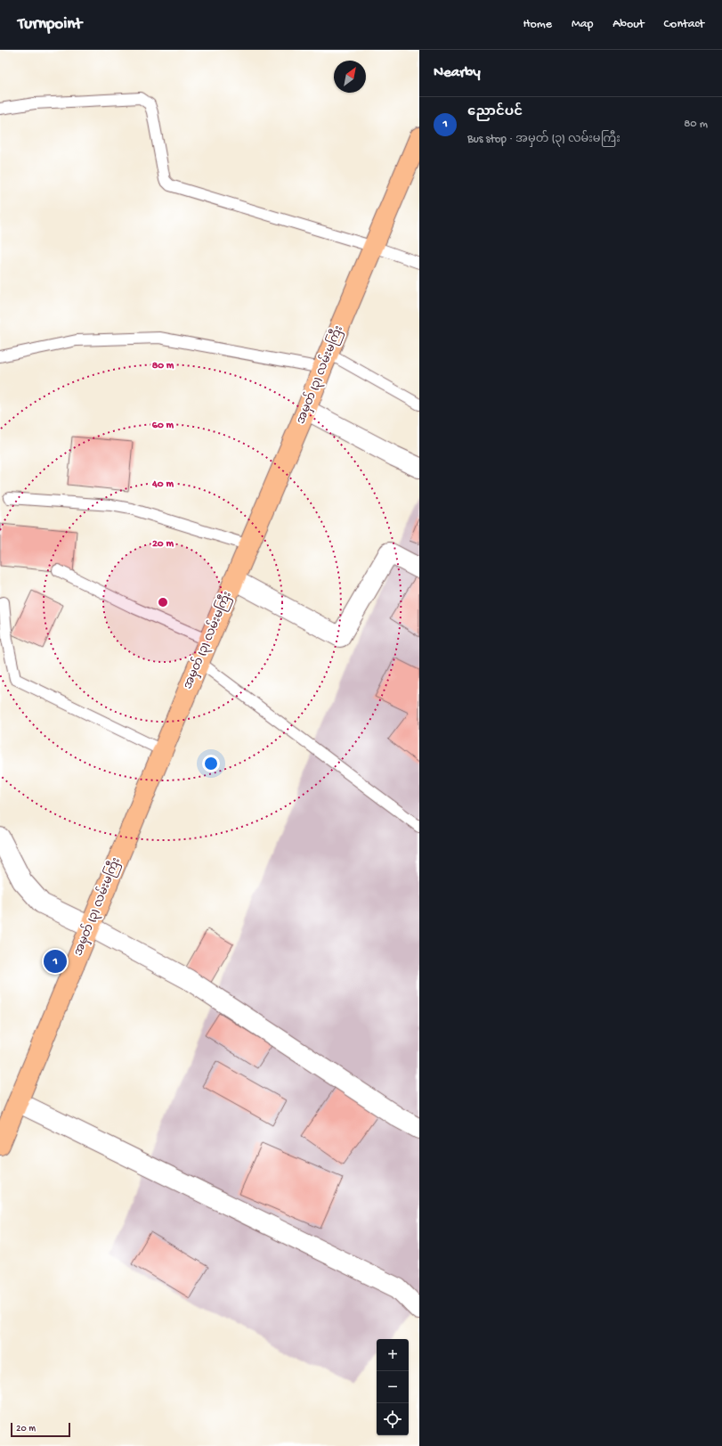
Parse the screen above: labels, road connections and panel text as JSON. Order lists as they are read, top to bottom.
{
  "streets": {
    "main road": ["အမှတ် (၃) လမ်းမကြီး"]
  },
  "scale_bar": "20 m",
  "north": "top right",
  "page": {
    "header": "Turnpoint",
    "nav": [
      "Home",
      "Map",
      "About",
      "Contact"
    ],
    "heading": "Nearby",
    "list": [
      {
        "mark": "1",
        "name": "ညောင်ပင်",
        "note": "Bus stop · အမှတ် (၃) လမ်းမကြီး",
        "value": "80 m"
      }
    ],
    "pins": "1",
    "map_buttons": ["+", "−"],
    "scale": "20 m"
  },
  "rings": [
    "80 m",
    "60 m",
    "40 m",
    "20 m"
  ]
}
